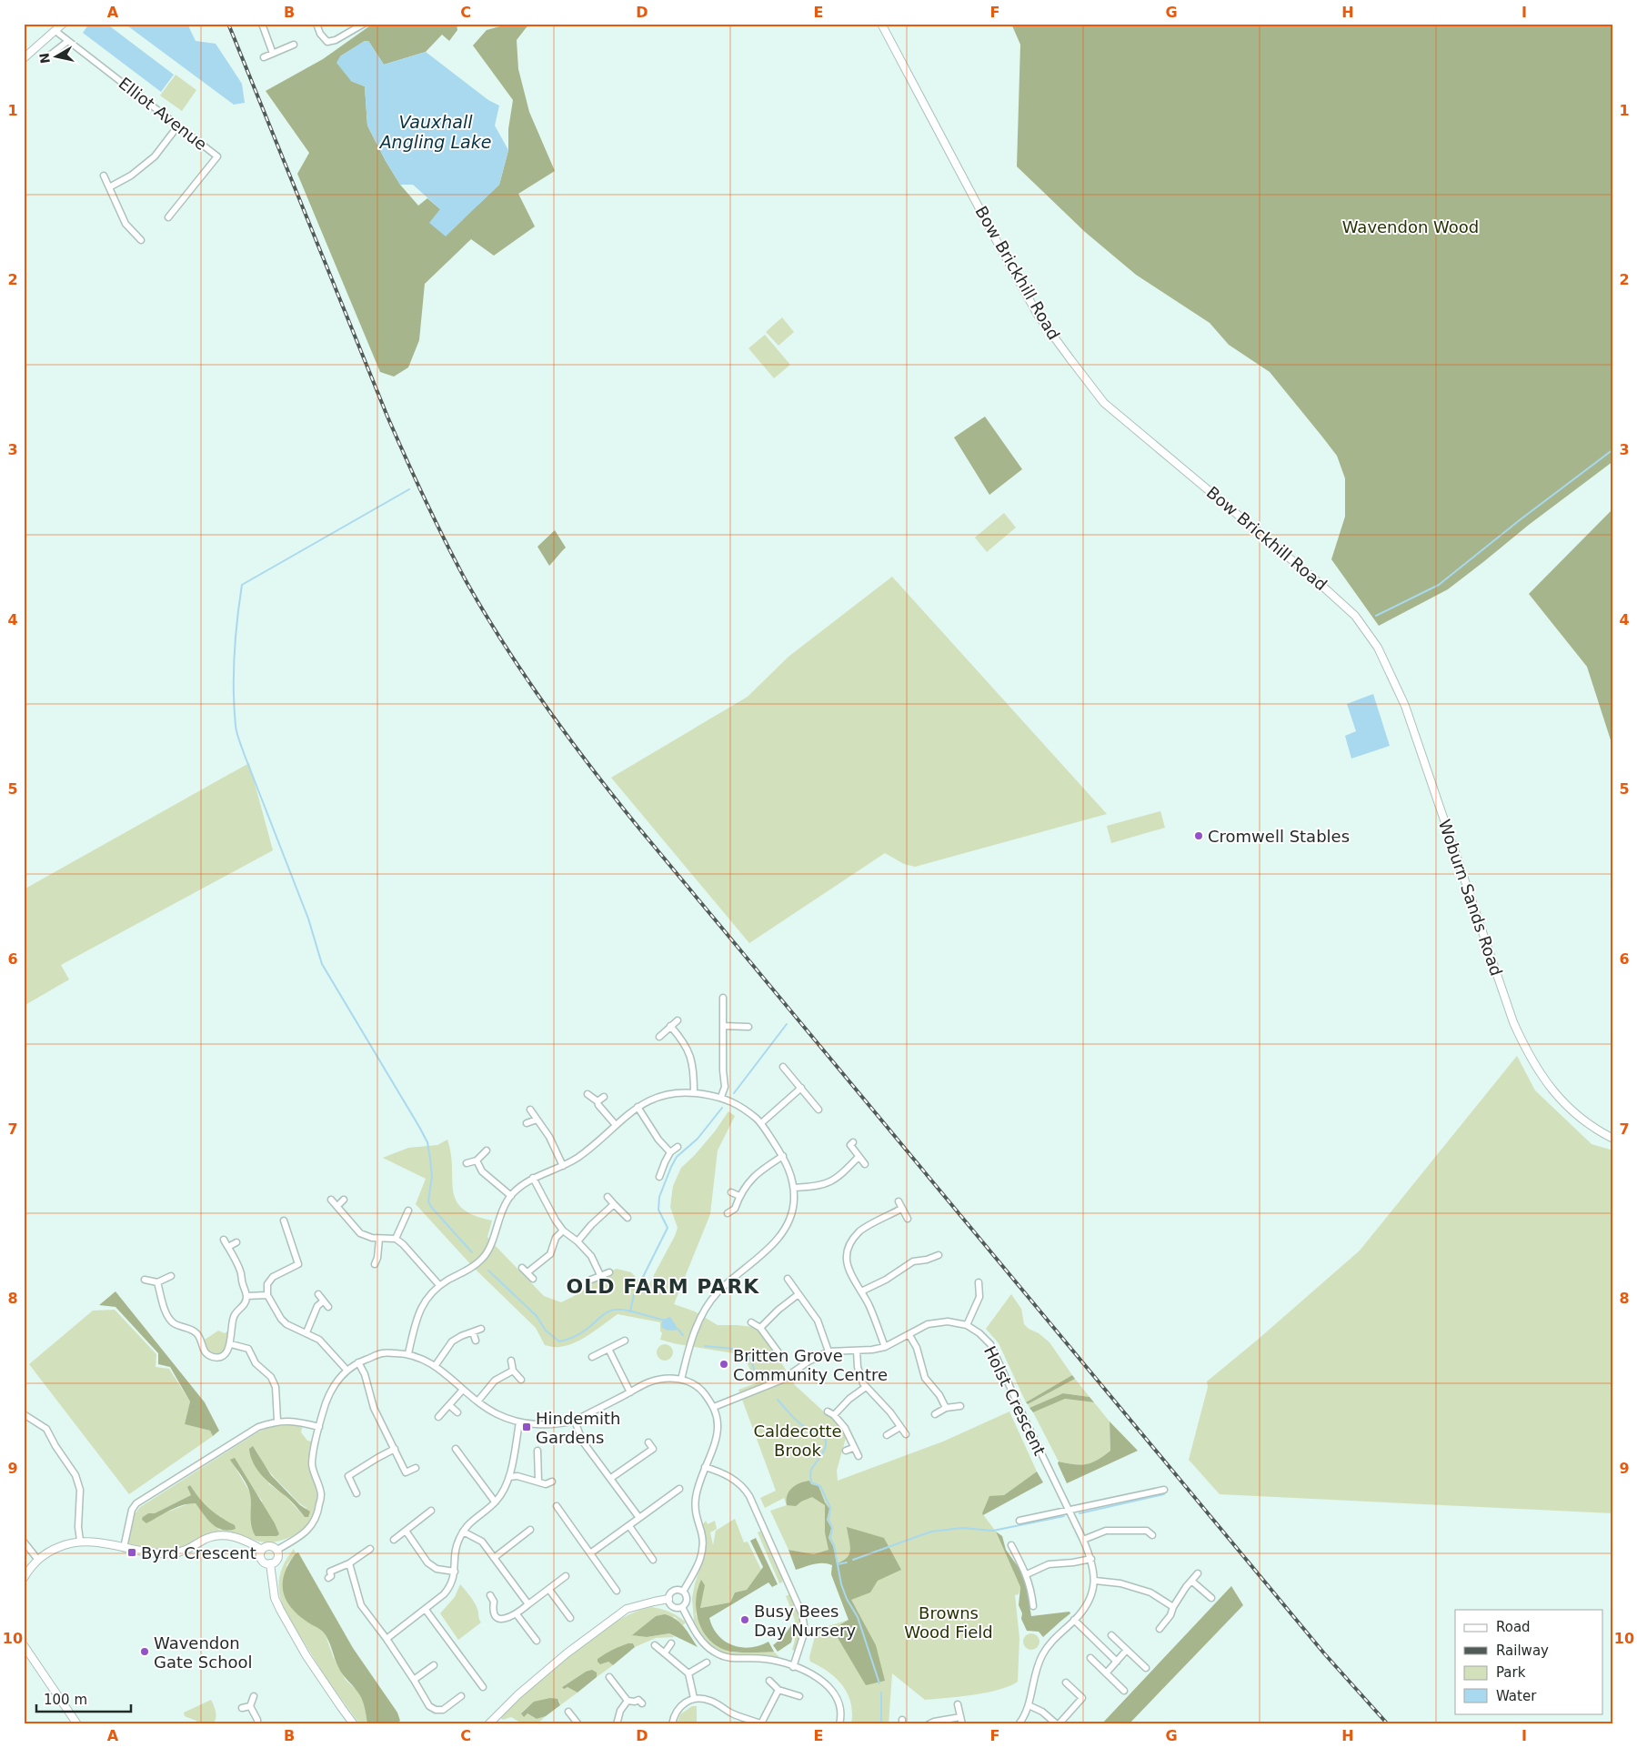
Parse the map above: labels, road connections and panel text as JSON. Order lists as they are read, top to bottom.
{
  "streets": {
    "street": [
      "Elliot Avenue",
      "Bow Brickhill Road",
      "Woburn Sands Road",
      "Holst Crescent"
    ]
  },
  "crossings": [
    ["Bow Brickhill Road", "Woburn Sands Road"]
  ],
  "districts": ["OLD FARM PARK"],
  "water": ["Vauxhall Angling Lake"],
  "parks": ["Wavendon Wood", "Caldecotte Brook", "Browns Wood Field"],
  "places": {
    "other": [
      "Cromwell Stables",
      "Britten Grove Community Centre",
      "Busy Bees Day Nursery",
      "Wavendon Gate School"
    ],
    "transit": ["Hindemith Gardens", "Byrd Crescent"]
  },
  "legend": [
    "Road",
    "Railway",
    "Park",
    "Water"
  ],
  "scale_bar": "100 m",
  "north": "left",
  "grid": {
    "columns": [
      "A",
      "B",
      "C",
      "D",
      "E",
      "F",
      "G",
      "H",
      "I"
    ],
    "rows": [
      "1",
      "2",
      "3",
      "4",
      "5",
      "6",
      "7",
      "8",
      "9",
      "10"
    ]
  }
}
